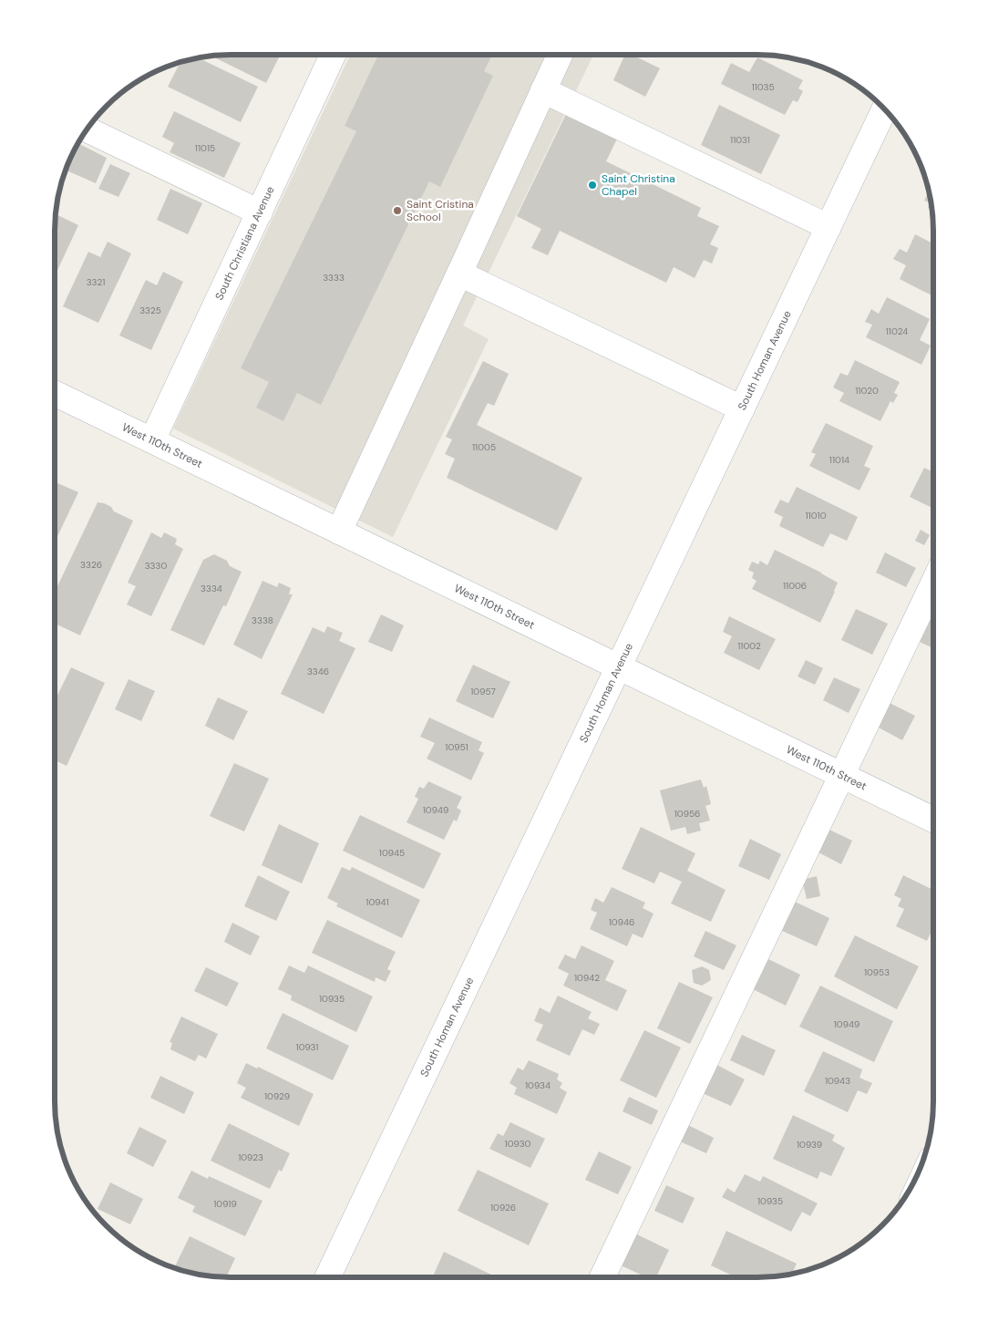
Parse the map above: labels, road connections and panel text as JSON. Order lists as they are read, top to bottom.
{
  "streets": {
    "street": ["South Christiana Avenue", "South Homan Avenue", "West 110th Street"]
  },
  "crossings": [
    ["South Christiana Avenue", "West 110th Street"],
    ["South Homan Avenue", "West 110th Street"]
  ],
  "places": ["Saint Christina Chapel", "Saint Cristina School"],
  "house_numbers": [
    "11035",
    "11031",
    "11015",
    "3333",
    "3321",
    "3325",
    "11024",
    "11020",
    "11005",
    "11014",
    "11010",
    "3326",
    "3330",
    "11006",
    "3334",
    "3338",
    "11002",
    "3346",
    "10957",
    "10951",
    "10949",
    "10956",
    "10945",
    "10941",
    "10946",
    "10953",
    "10942",
    "10935",
    "10949",
    "10931",
    "10943",
    "10934",
    "10929",
    "10930",
    "10939",
    "10923",
    "10935",
    "10919",
    "10926"
  ]
}
